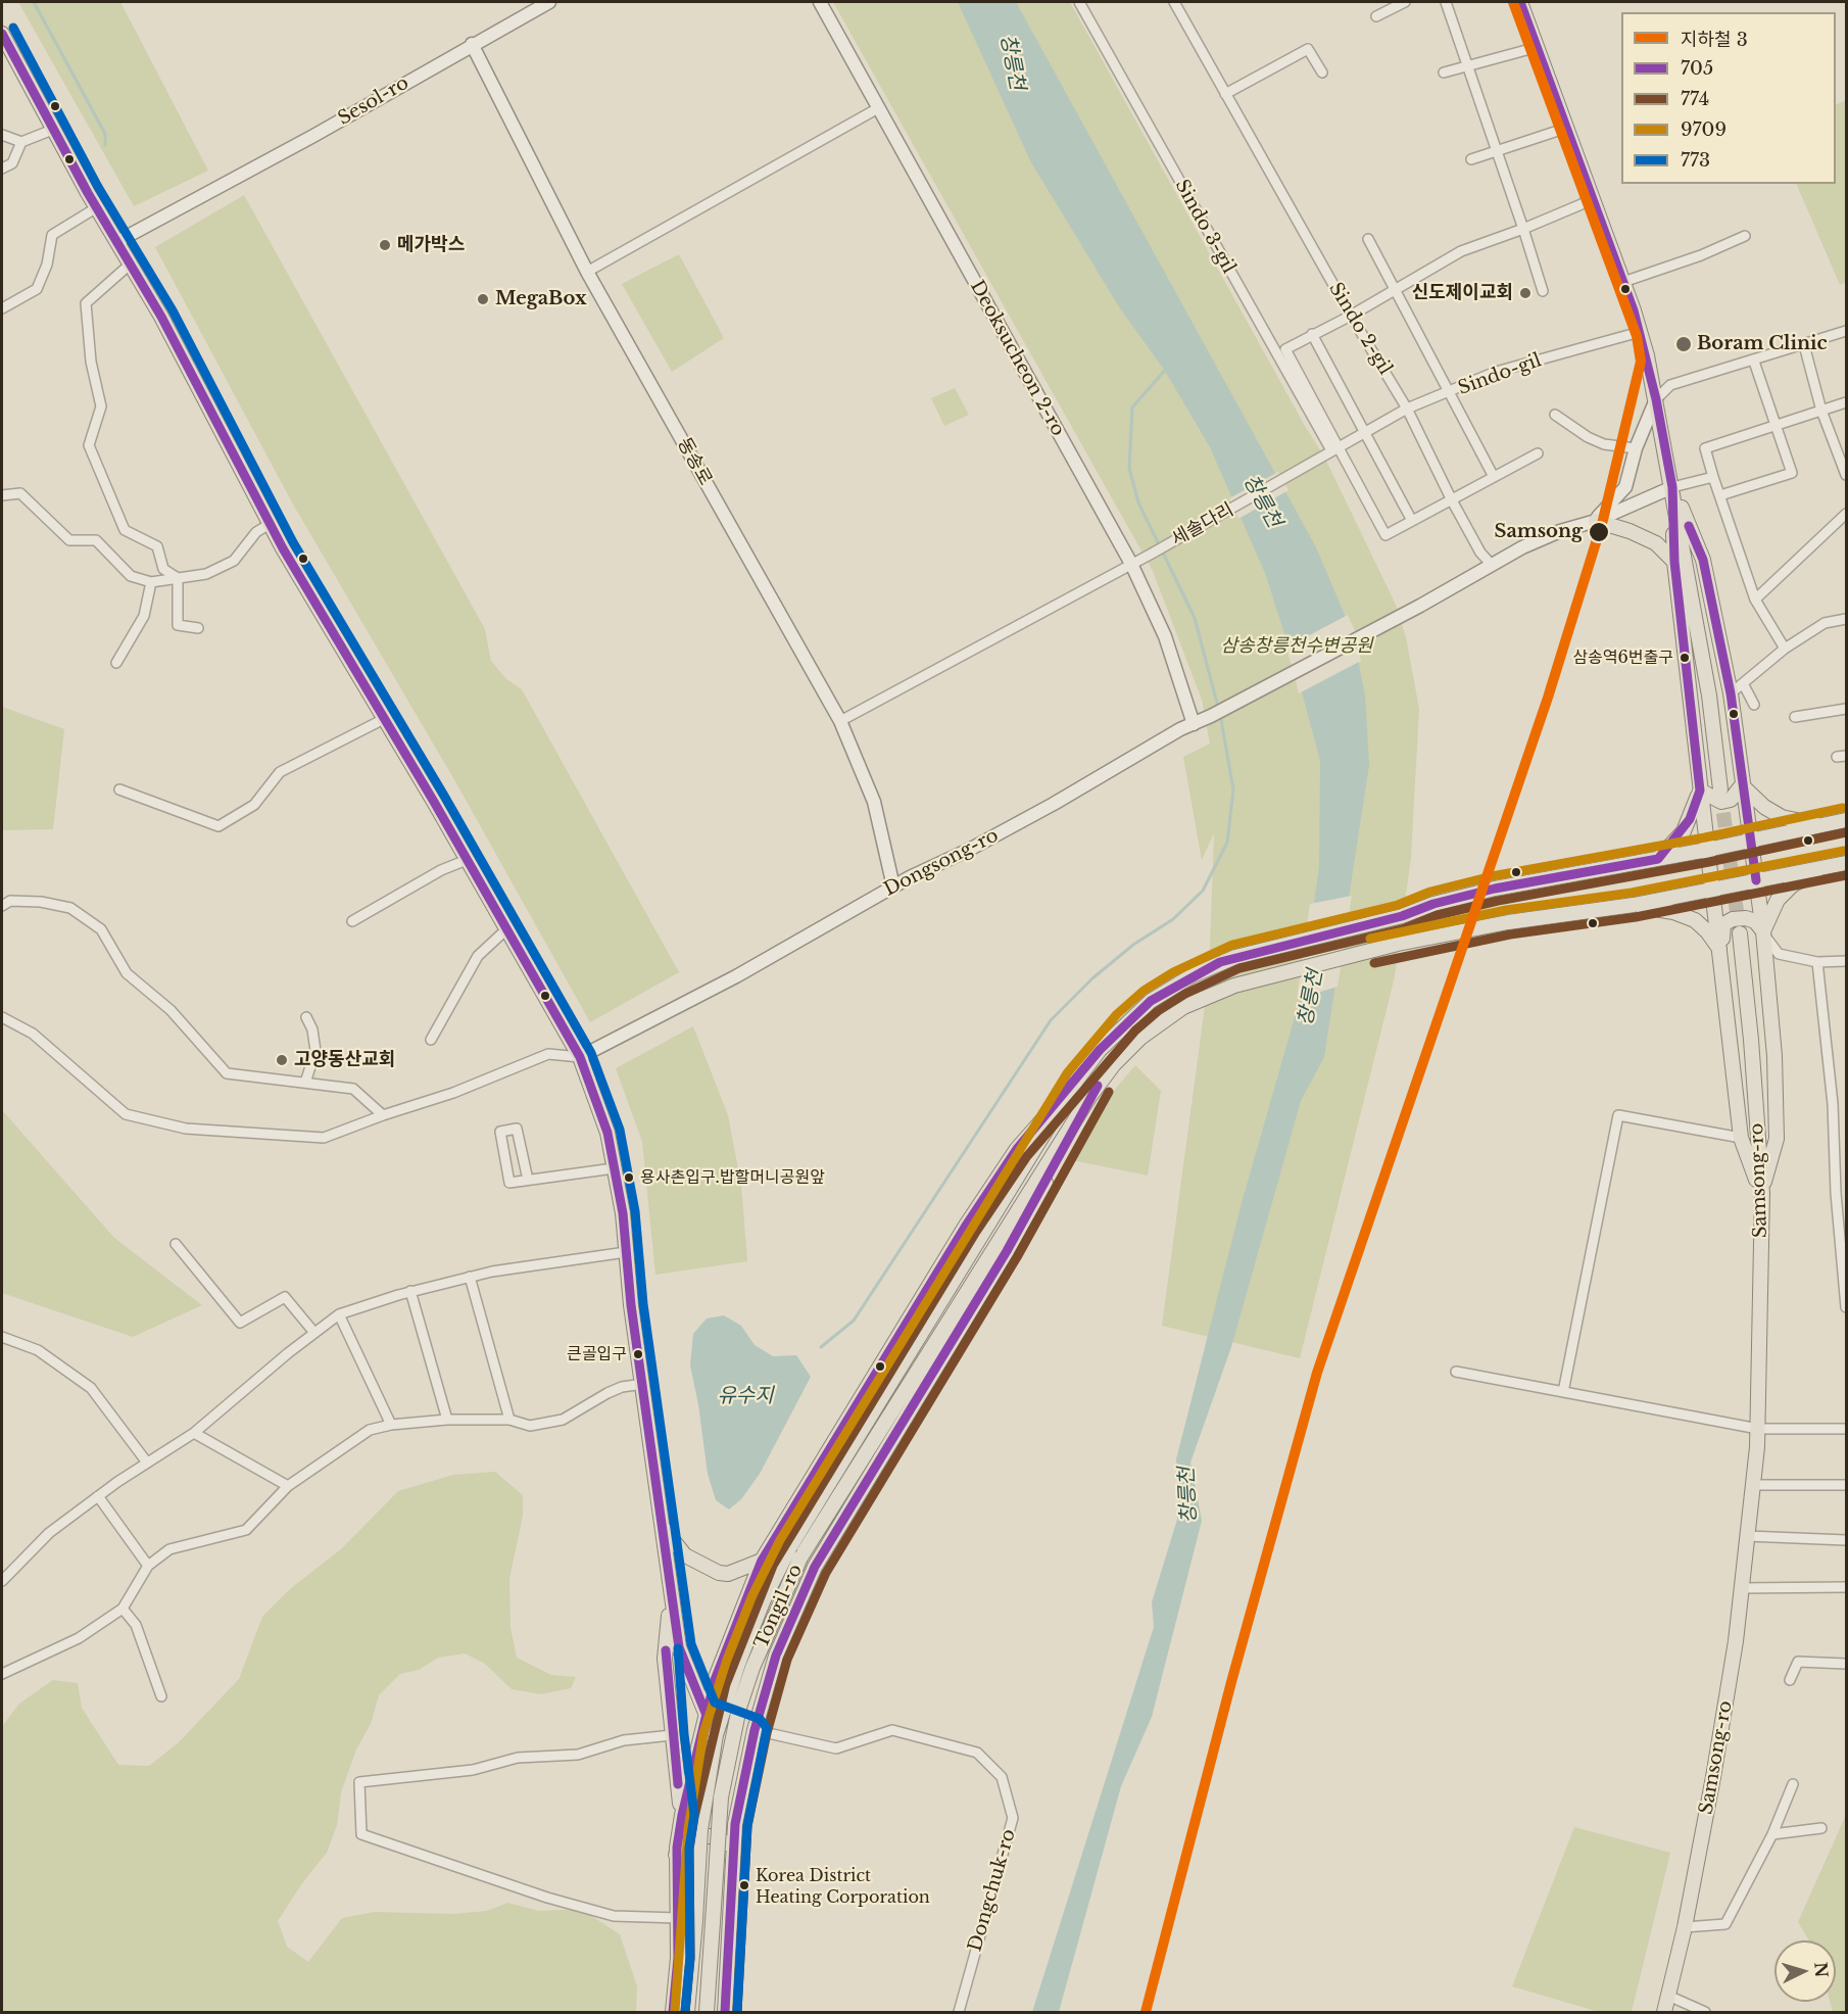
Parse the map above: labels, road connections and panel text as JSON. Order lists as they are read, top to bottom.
{
  "streets": {
    "main road": ["Samsong-ro", "Tongil-ro"],
    "street": [
      "Sesol-ro",
      "Sindo 3-gil",
      "Sindo 2-gil",
      "Deoksucheon 2-ro",
      "Sindo-gil",
      "동송로",
      "세솔다리",
      "Dongsong-ro",
      "Dongchuk-ro"
    ]
  },
  "crossings": [
    ["Sesol-ro", "동송로"],
    ["Sindo 3-gil", "Sindo-gil"],
    ["Sindo 2-gil", "Sindo-gil"],
    ["Sindo 2-gil", "Dongsong-ro"],
    ["Deoksucheon 2-ro", "세솔다리"],
    ["Deoksucheon 2-ro", "Dongsong-ro"],
    ["Sindo-gil", "세솔다리"],
    ["동송로", "세솔다리"],
    ["동송로", "Dongsong-ro"]
  ],
  "water": ["창릉천", "유수지"],
  "parks": ["삼송창릉천수변공원"],
  "places": [
    "메가박스",
    "신도제이교회",
    "MegaBox",
    "Boram Clinic",
    "Samsong",
    "삼송역6번출구",
    "고양동산교회",
    "용사촌입구.밥할머니공원앞",
    "큰골입구",
    "Korea District Heating Corporation"
  ],
  "lines": [
    "metro line 3",
    "transit line 705",
    "transit line 773",
    "transit line 9709",
    "transit line 774"
  ],
  "legend": [
    "지하철 3",
    "705",
    "774",
    "9709",
    "773"
  ],
  "north": "right"
}
